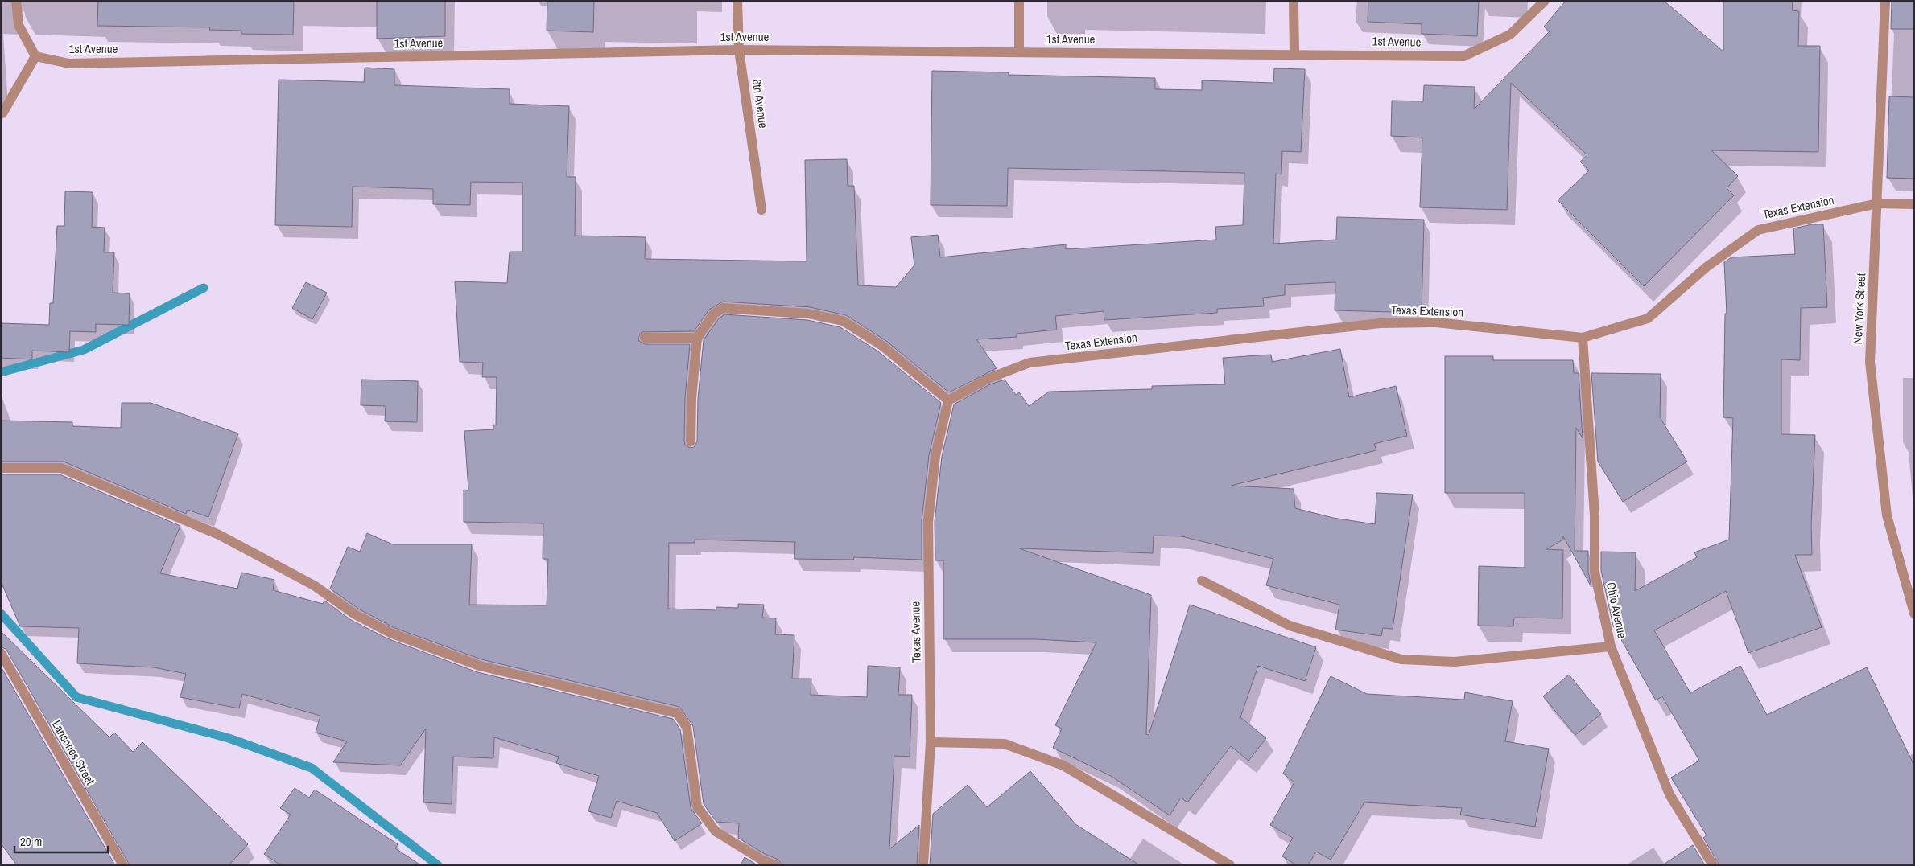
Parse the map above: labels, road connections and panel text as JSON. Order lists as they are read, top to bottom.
{
  "streets": {
    "street": [
      "1st Avenue",
      "6th Avenue",
      "Texas Extension",
      "New York Street",
      "Ohio Avenue",
      "Texas Avenue",
      "Lansones Street"
    ]
  },
  "crossings": [
    ["1st Avenue", "6th Avenue"],
    ["Texas Extension", "New York Street"],
    ["Texas Extension", "Ohio Avenue"],
    ["Texas Extension", "Texas Avenue"]
  ],
  "scale_bar": "20 m"
}
